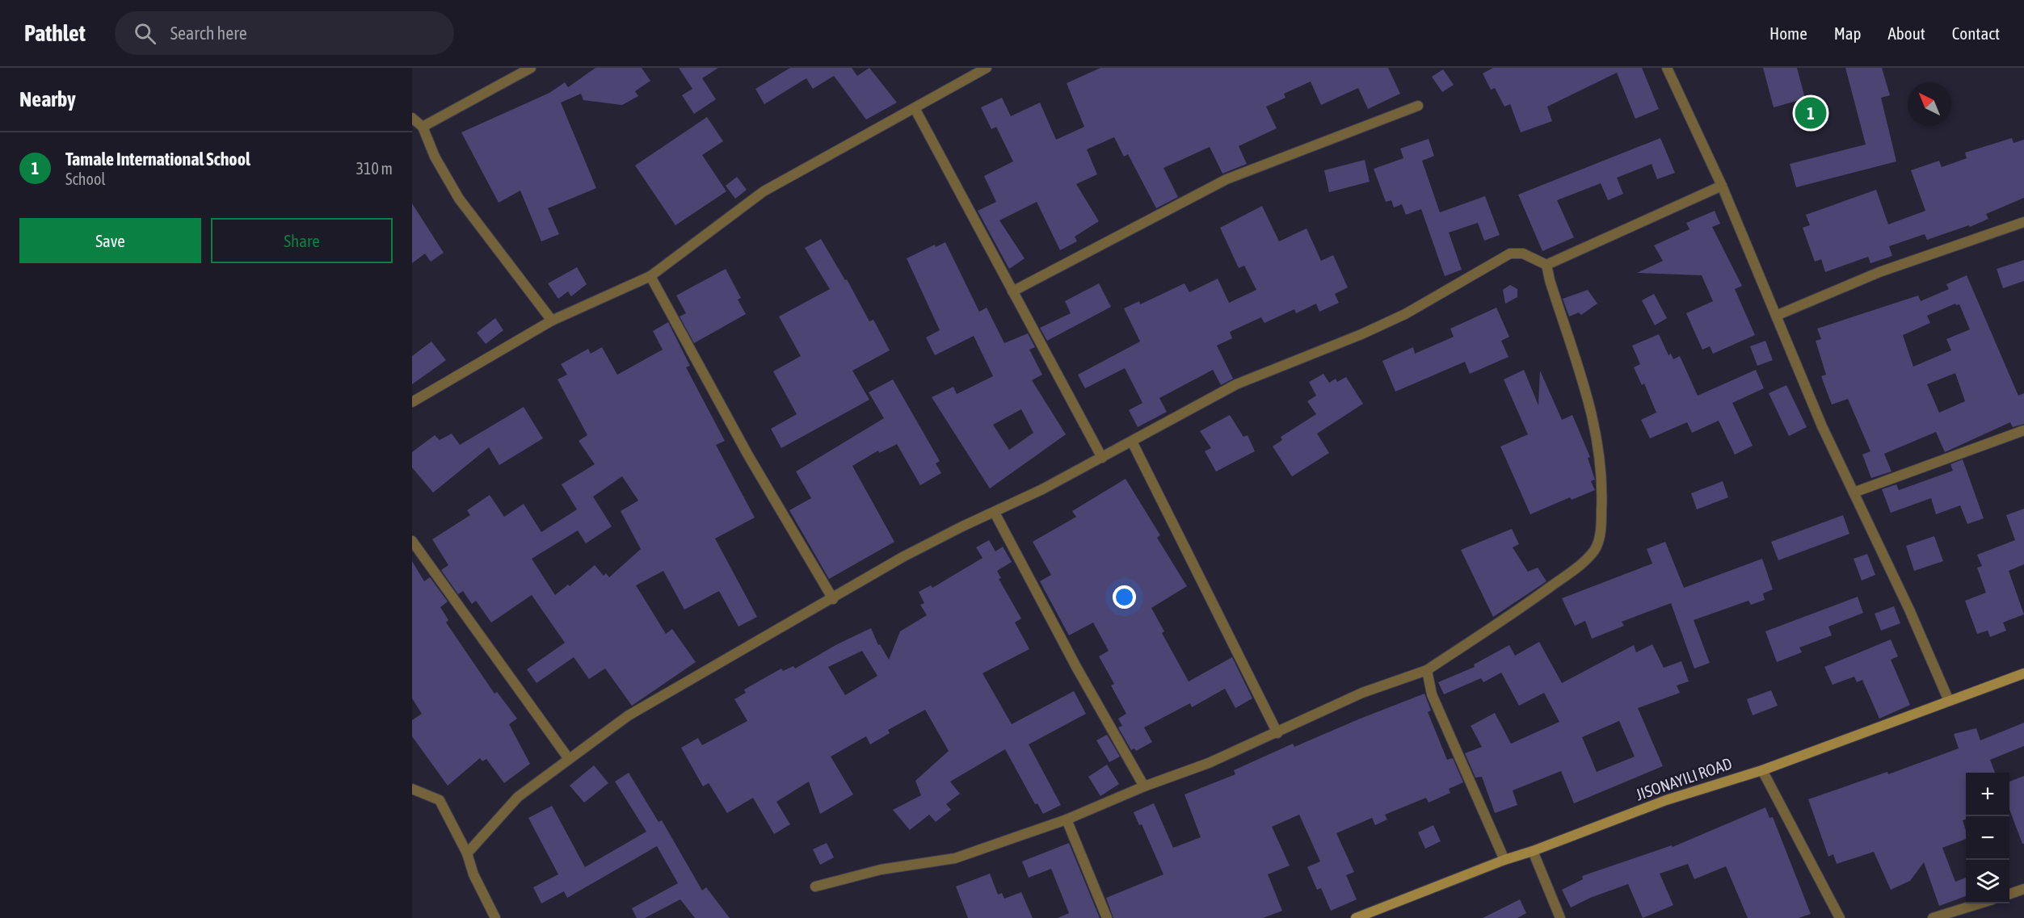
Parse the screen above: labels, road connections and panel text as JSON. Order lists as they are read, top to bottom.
{
  "streets": {
    "street": ["JISONAYILI ROAD"]
  },
  "north": "top left",
  "page": {
    "header": "Pathlet",
    "search": "Search here",
    "nav": [
      "Home",
      "Map",
      "About",
      "Contact"
    ],
    "heading": "Nearby",
    "pins": "1",
    "list": [
      {
        "mark": "1",
        "name": "Tamale International School",
        "note": "School",
        "value": "310 m"
      }
    ],
    "buttons": ["Save", "Share"],
    "map_buttons": ["+", "−"]
  }
}
